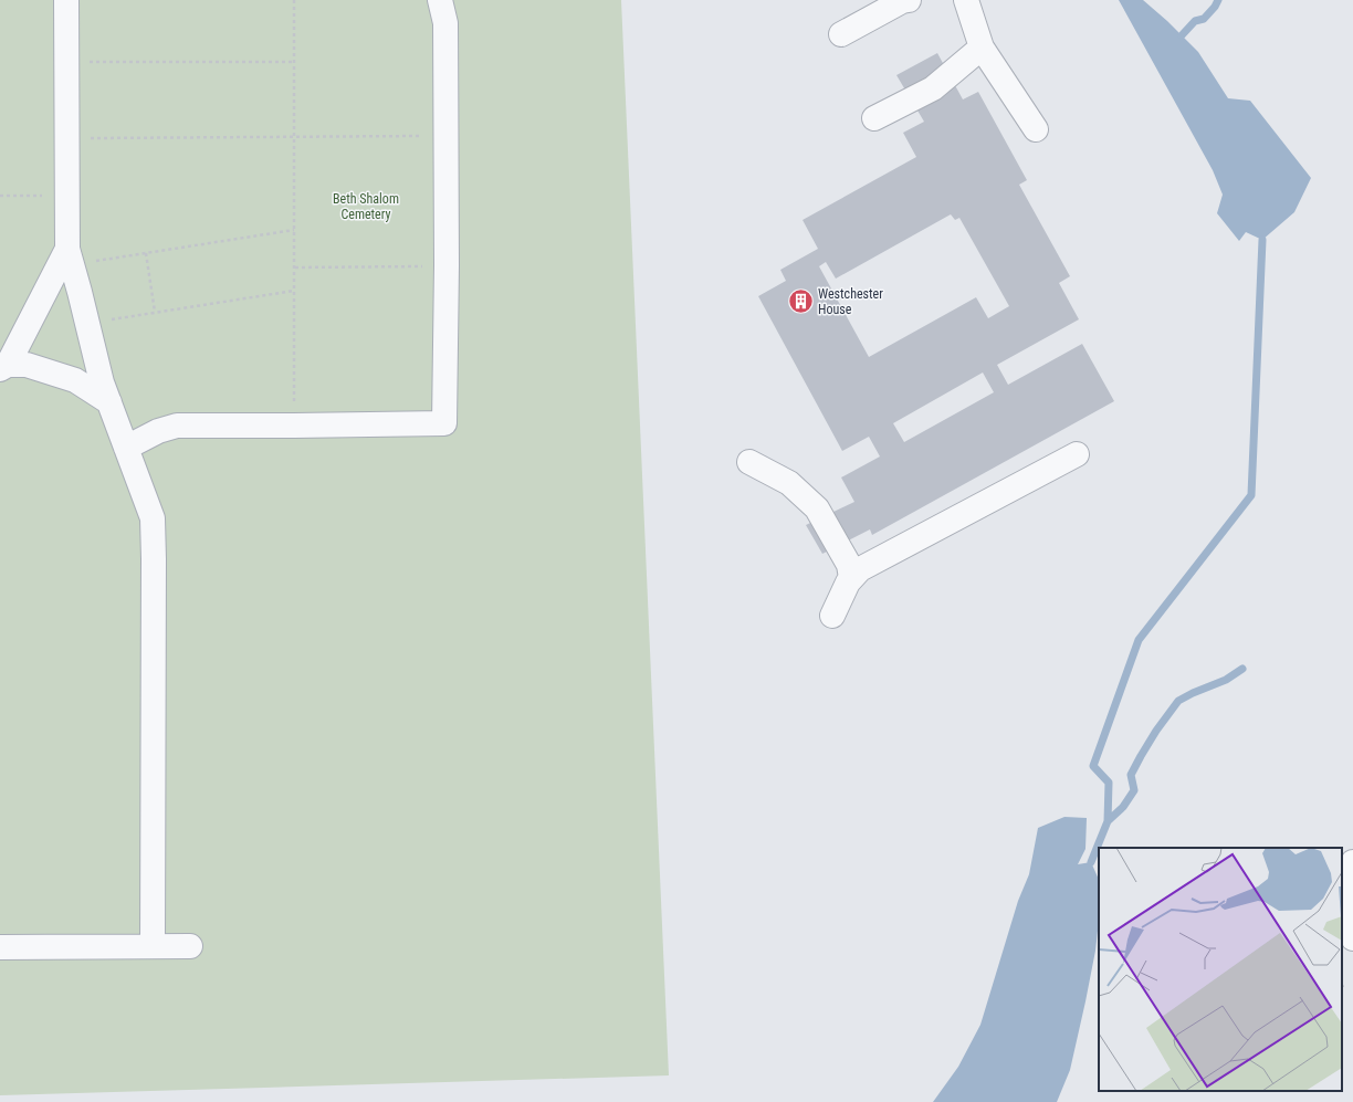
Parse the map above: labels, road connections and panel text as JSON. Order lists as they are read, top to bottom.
{
  "parks": ["Beth Shalom Cemetery"],
  "places": {
    "building": ["Westchester House"]
  }
}
